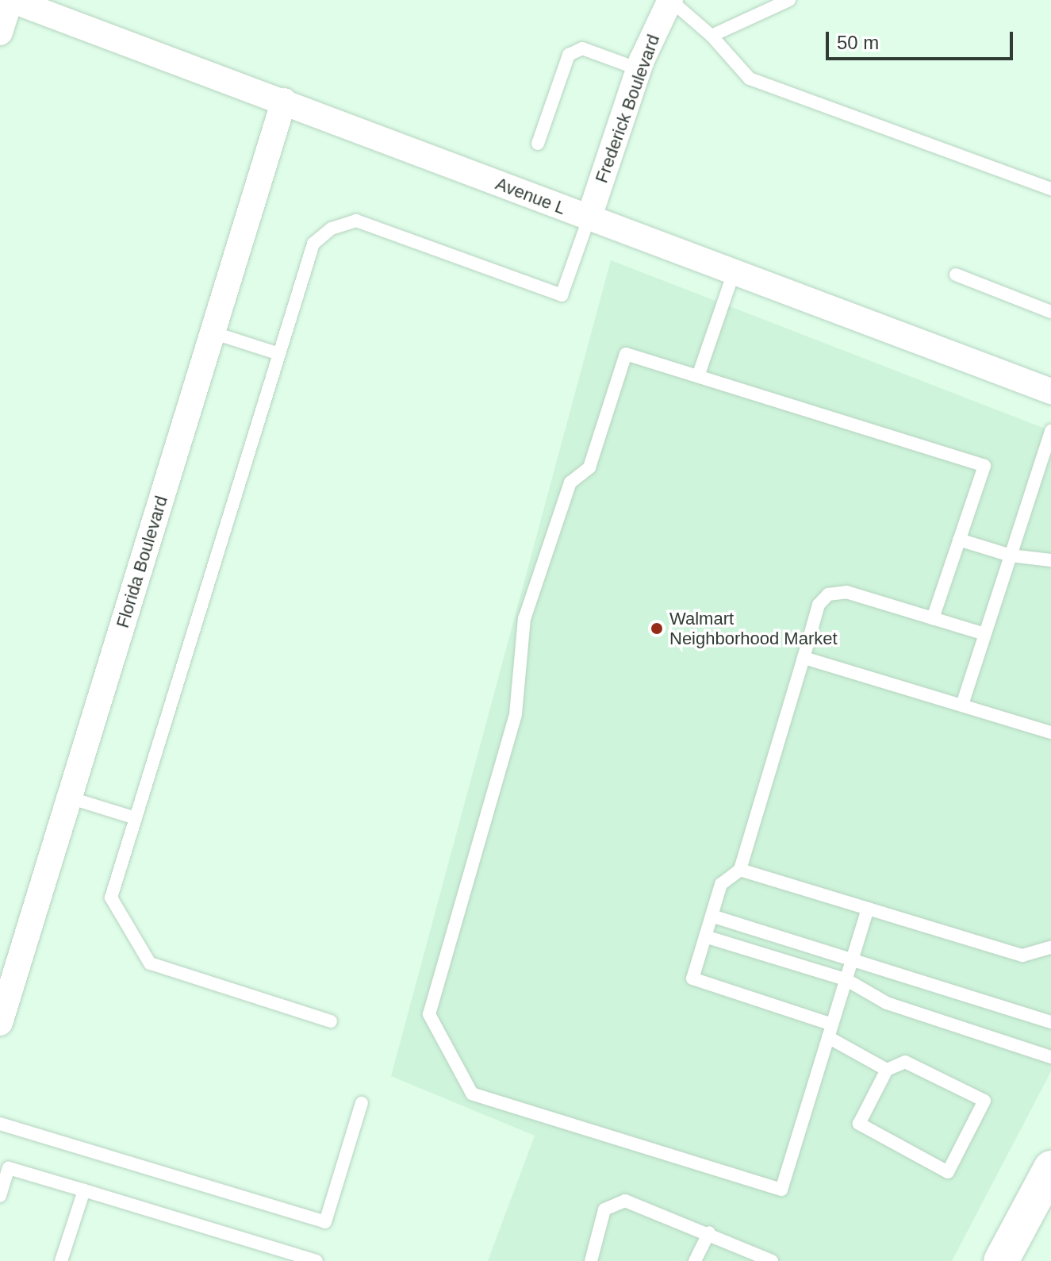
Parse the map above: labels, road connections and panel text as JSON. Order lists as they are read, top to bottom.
{
  "streets": {
    "street": ["Frederick Boulevard", "Avenue L", "Florida Boulevard"]
  },
  "crossings": [
    ["Frederick Boulevard", "Avenue L"],
    ["Avenue L", "Florida Boulevard"]
  ],
  "places": ["Walmart Neighborhood Market"],
  "scale_bar": "50 m"
}
